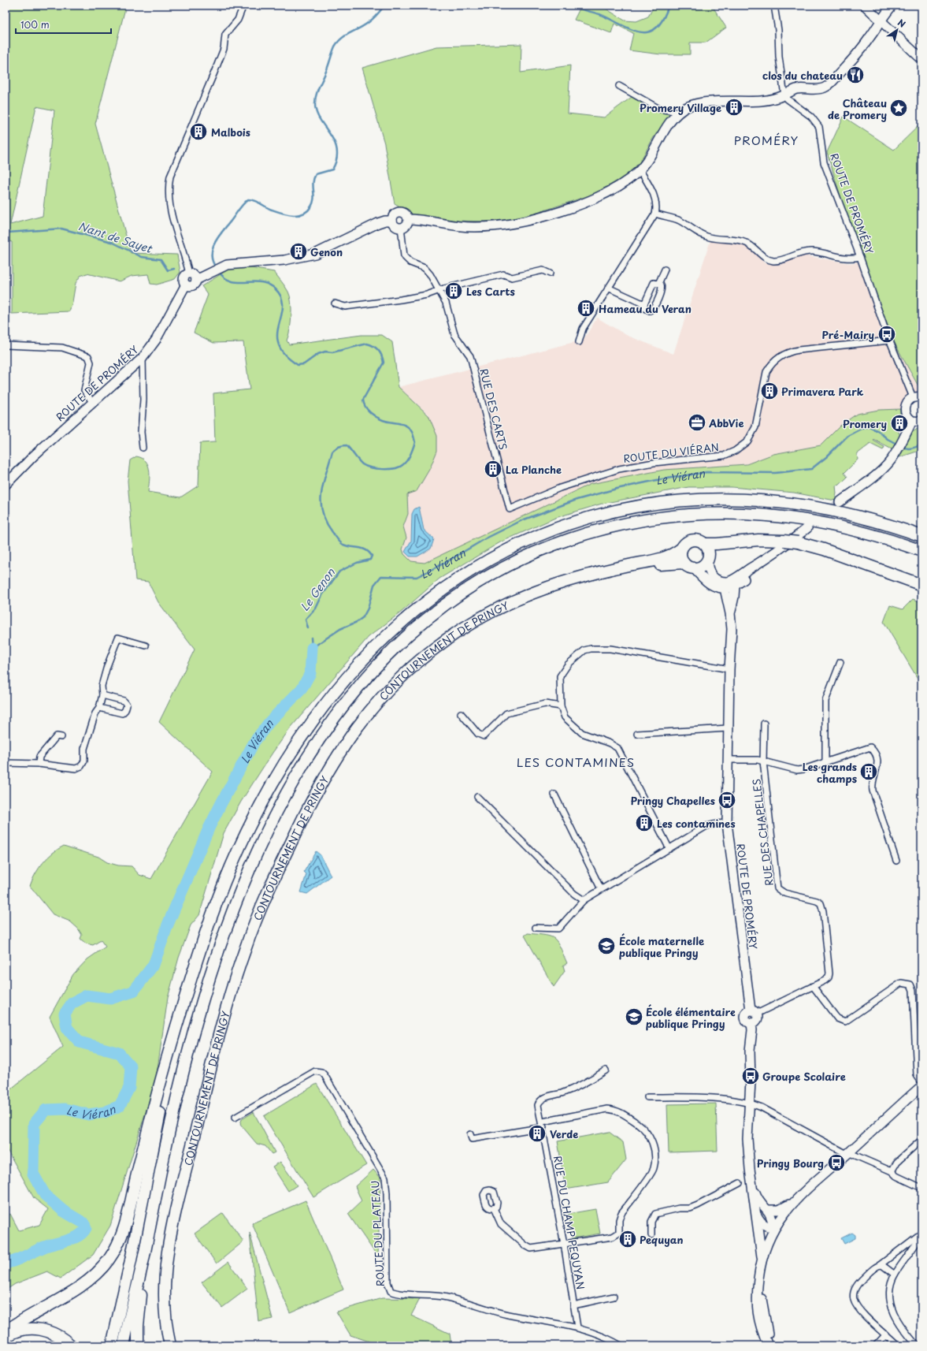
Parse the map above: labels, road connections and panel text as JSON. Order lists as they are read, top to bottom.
{
  "streets": {
    "highway": ["CONTOURNEMENT DE PRINGY"],
    "street": [
      "ROUTE DE PROMÉRY",
      "RUE DES CARTS",
      "ROUTE DU VIÉRAN",
      "RUE DES CHAPELLES",
      "RUE DU CHAMP PEQUYAN",
      "ROUTE DU PLATEAU"
    ]
  },
  "crossings": [
    ["ROUTE DE PROMÉRY", "ROUTE DU VIÉRAN"],
    ["ROUTE DE PROMÉRY", "RUE DES CHAPELLES"],
    ["RUE DES CARTS", "ROUTE DU VIÉRAN"],
    ["RUE DU CHAMP PEQUYAN", "ROUTE DU PLATEAU"]
  ],
  "districts": ["PROMÉRY", "LES CONTAMINES"],
  "water": ["Nant de Sayet", "Le Viéran", "Le Genon"],
  "places": {
    "restaurant": ["clos du chateau"],
    "building": [
      "Promery Village",
      "Malbois",
      "Genon",
      "Les Carts",
      "Hameau du Veran",
      "Primavera Park",
      "Promery",
      "La Planche",
      "Les grands champs",
      "Les contamines",
      "Verde",
      "Pequyan"
    ],
    "place": ["Château de Promery"],
    "bus stop": [
      "Pré-Mairy",
      "Pringy Chapelles",
      "Groupe Scolaire",
      "Pringy Bourg"
    ],
    "office": ["AbbVie"],
    "school or university": ["École maternelle publique Pringy", "École élémentaire publique Pringy"]
  },
  "scale_bar": "100 m",
  "north": "top right"
}
